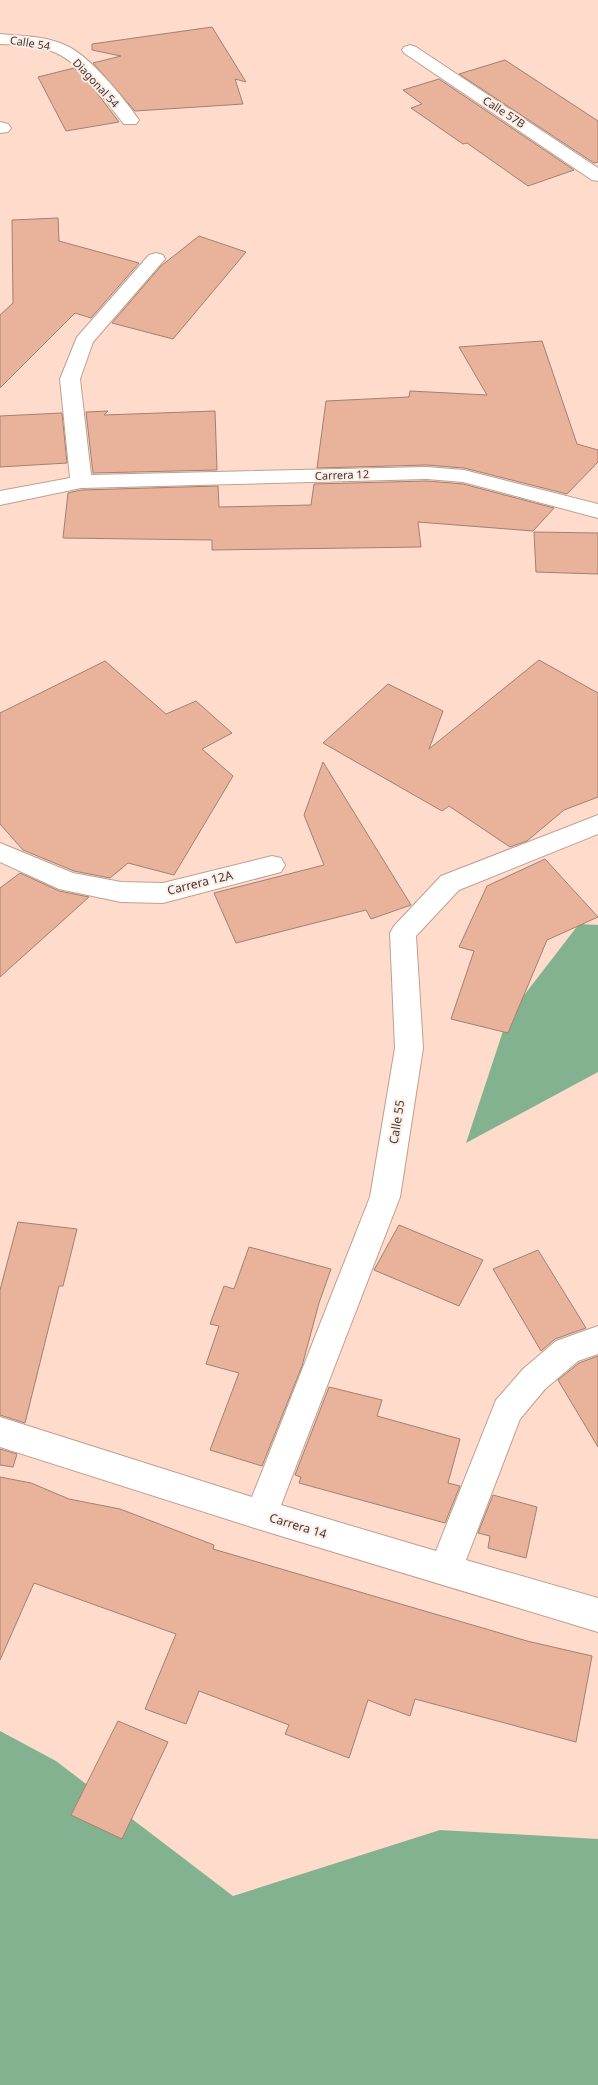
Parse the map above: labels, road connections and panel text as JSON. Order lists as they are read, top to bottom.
{
  "streets": {
    "street": [
      "Calle 54",
      "Diagonal 54",
      "Calle 57B",
      "Carrera 12",
      "Carrera 12A",
      "Calle 55",
      "Carrera 14"
    ]
  },
  "crossings": [
    ["Calle 54", "Diagonal 54"],
    ["Calle 55", "Carrera 14"]
  ]
}
